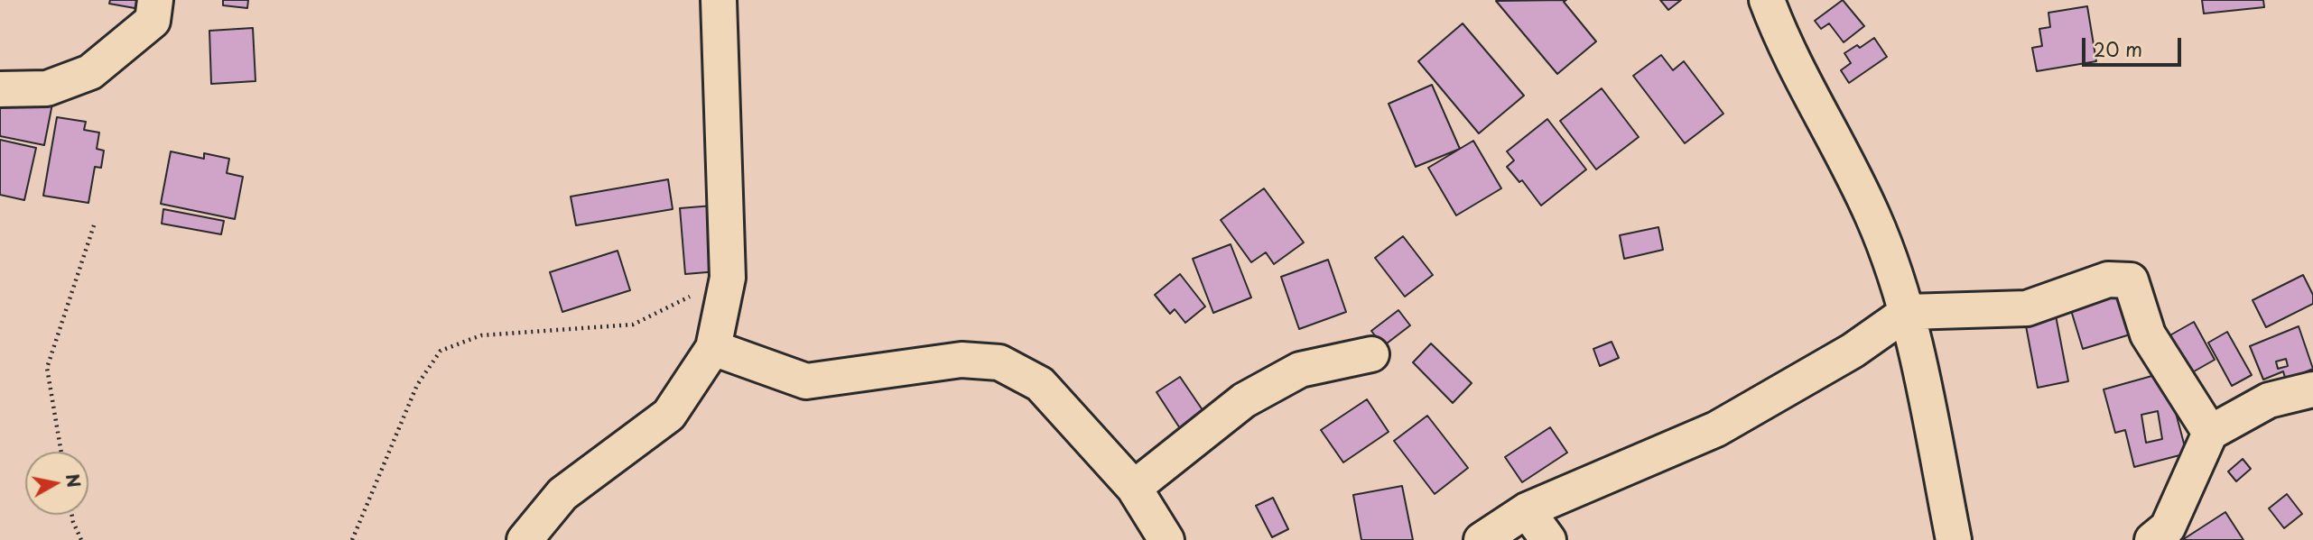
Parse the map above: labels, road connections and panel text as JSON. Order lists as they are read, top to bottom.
{
  "scale_bar": "20 m",
  "north": "right"
}
